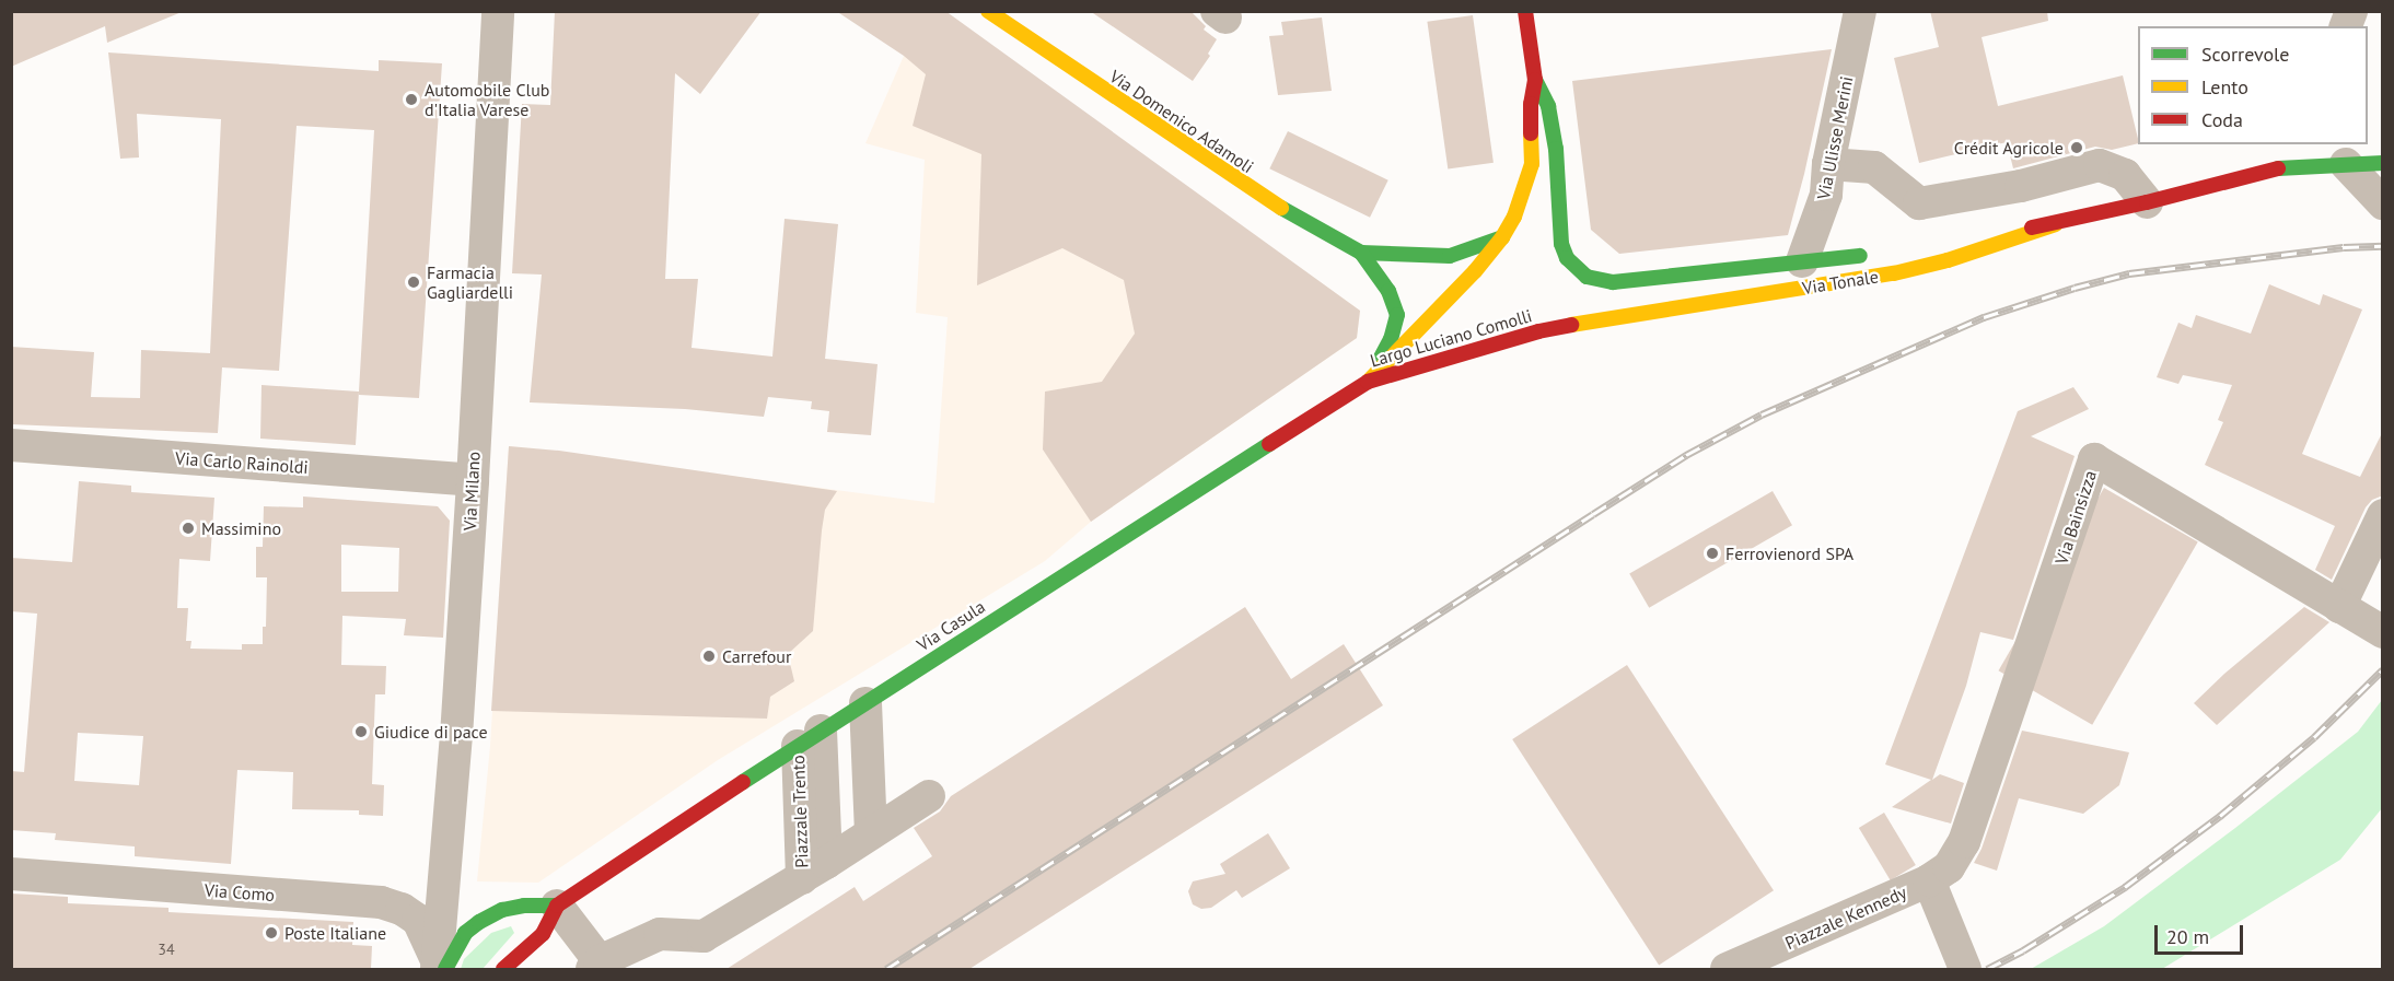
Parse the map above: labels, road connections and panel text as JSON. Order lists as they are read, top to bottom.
{
  "streets": {
    "main road": [
      "Via Domenico Adamoli",
      "Via Tonale",
      "Largo Luciano Comolli",
      "Via Casula"
    ],
    "street": [
      "Via Ulisse Merini",
      "Via Carlo Rainoldi",
      "Via Milano",
      "Via Bainsizza",
      "Piazzale Trento",
      "Via Como",
      "Piazzale Kennedy"
    ]
  },
  "crossings": [
    ["Via Domenico Adamoli", "Largo Luciano Comolli"],
    ["Via Domenico Adamoli", "Via Casula"],
    ["Via Ulisse Merini", "Via Tonale"],
    ["Via Tonale", "Largo Luciano Comolli"],
    ["Largo Luciano Comolli", "Via Casula"],
    ["Via Carlo Rainoldi", "Via Milano"],
    ["Via Milano", "Via Como"],
    ["Via Bainsizza", "Piazzale Kennedy"],
    ["Via Casula", "Piazzale Trento"]
  ],
  "places": [
    "Automobile Club d'Italia Varese",
    "Crédit Agricole",
    "Farmacia Gagliardelli",
    "Massimino",
    "Ferrovienord SPA",
    "Carrefour",
    "Giudice di pace",
    "Poste Italiane"
  ],
  "house_numbers": ["34"],
  "legend": ["Scorrevole", "Lento", "Coda"],
  "scale_bar": "20 m"
}
